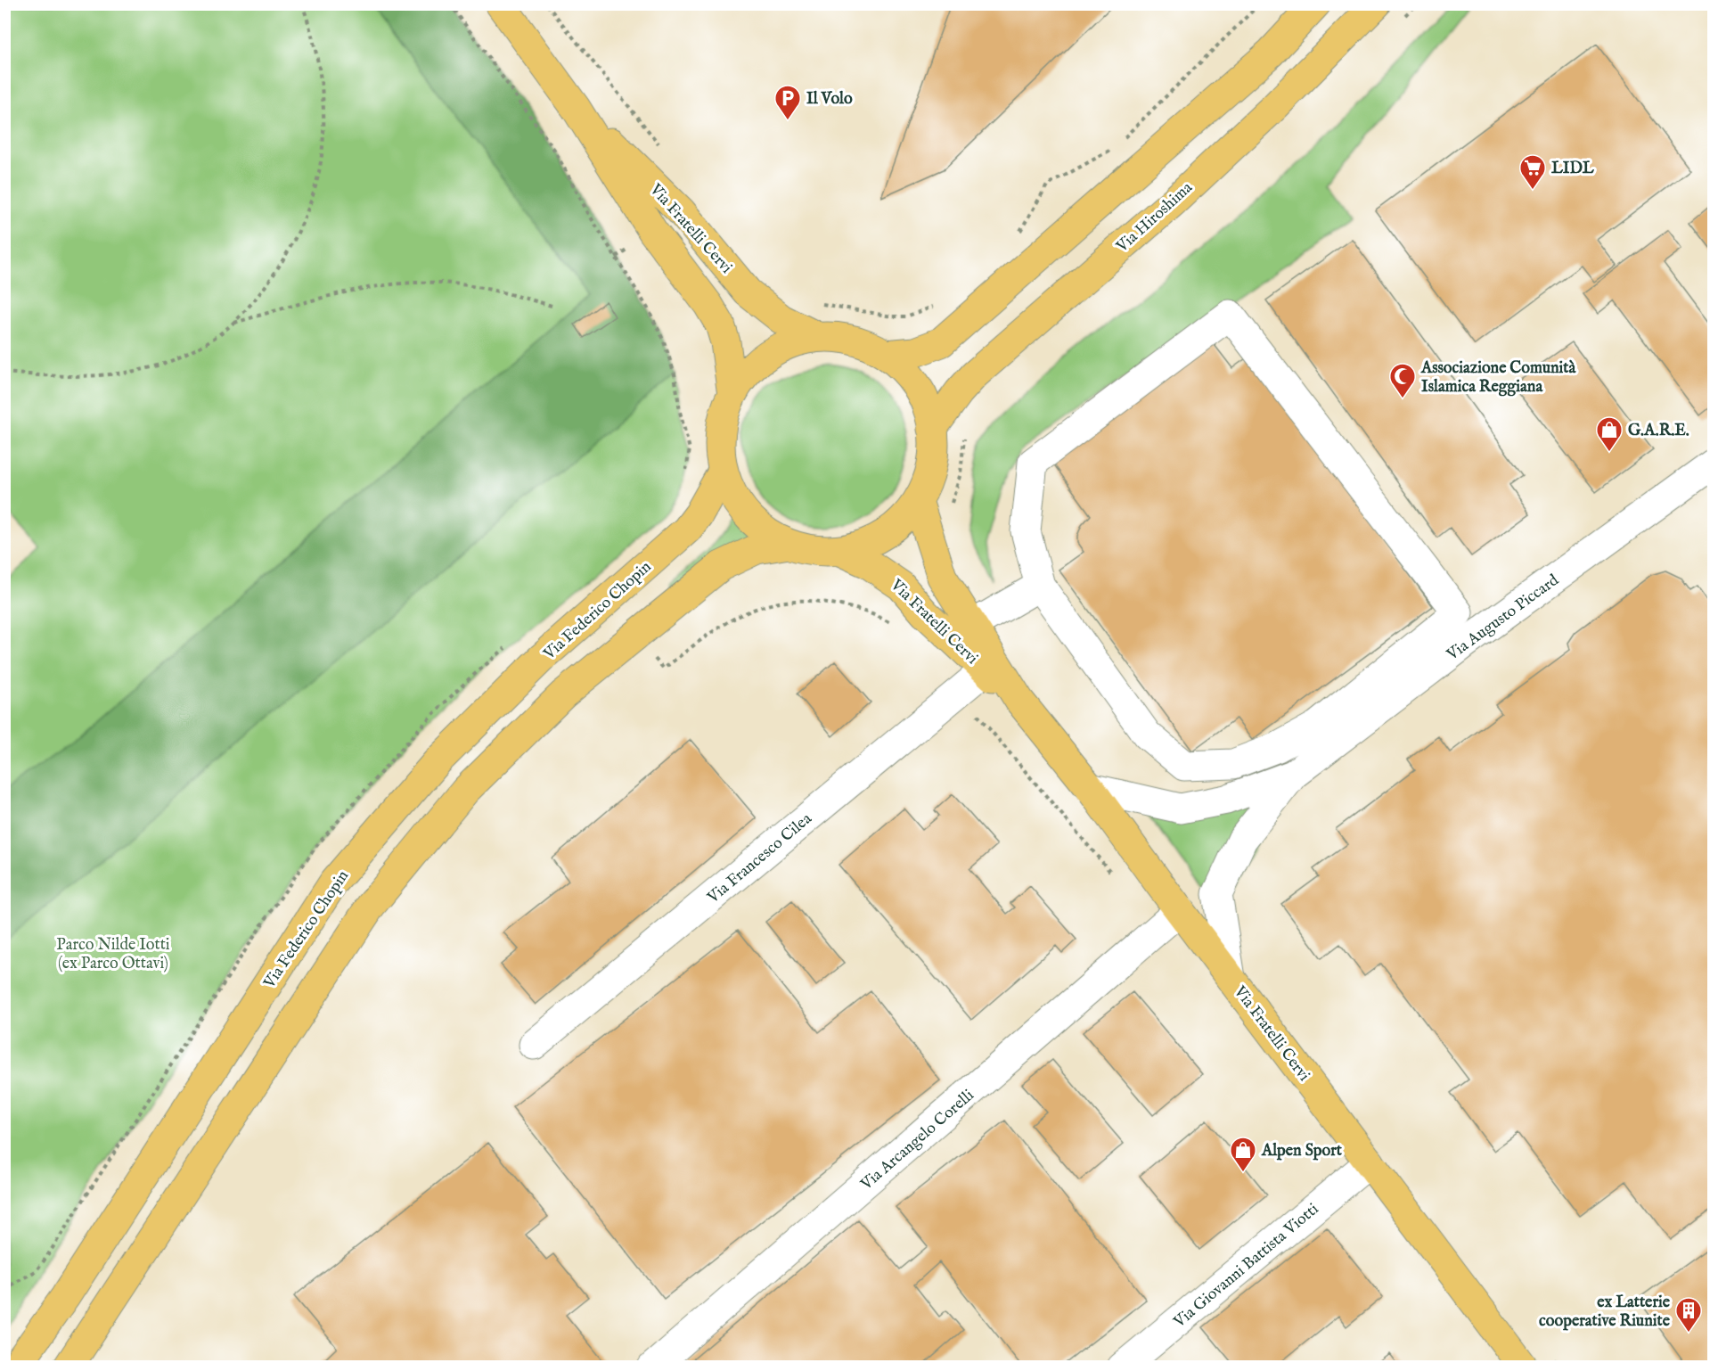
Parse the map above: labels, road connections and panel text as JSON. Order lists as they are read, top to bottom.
{
  "streets": {
    "main road": ["Via Hiroshima", "Via Fratelli Cervi", "Via Federico Chopin"],
    "street": [
      "Via Augusto Piccard",
      "Via Francesco Cilea",
      "Via Arcangelo Corelli",
      "Via Giovanni Battista Viotti"
    ]
  },
  "crossings": [
    ["Via Hiroshima", "Via Fratelli Cervi"],
    ["Via Fratelli Cervi", "Via Federico Chopin"],
    ["Via Fratelli Cervi", "Via Augusto Piccard"],
    ["Via Fratelli Cervi", "Via Francesco Cilea"],
    ["Via Fratelli Cervi", "Via Arcangelo Corelli"],
    ["Via Fratelli Cervi", "Via Giovanni Battista Viotti"]
  ],
  "parks": ["Parco Nilde Iotti (ex Parco Ottavi)"],
  "places": {
    "parking": ["Il Volo"],
    "supermarket": ["LIDL"],
    "mosque": ["Associazione Comunità Islamica Reggiana"],
    "shop": ["G.A.R.E.", "Alpen Sport"],
    "building": ["ex Latterie cooperative Riunite"]
  }
}
